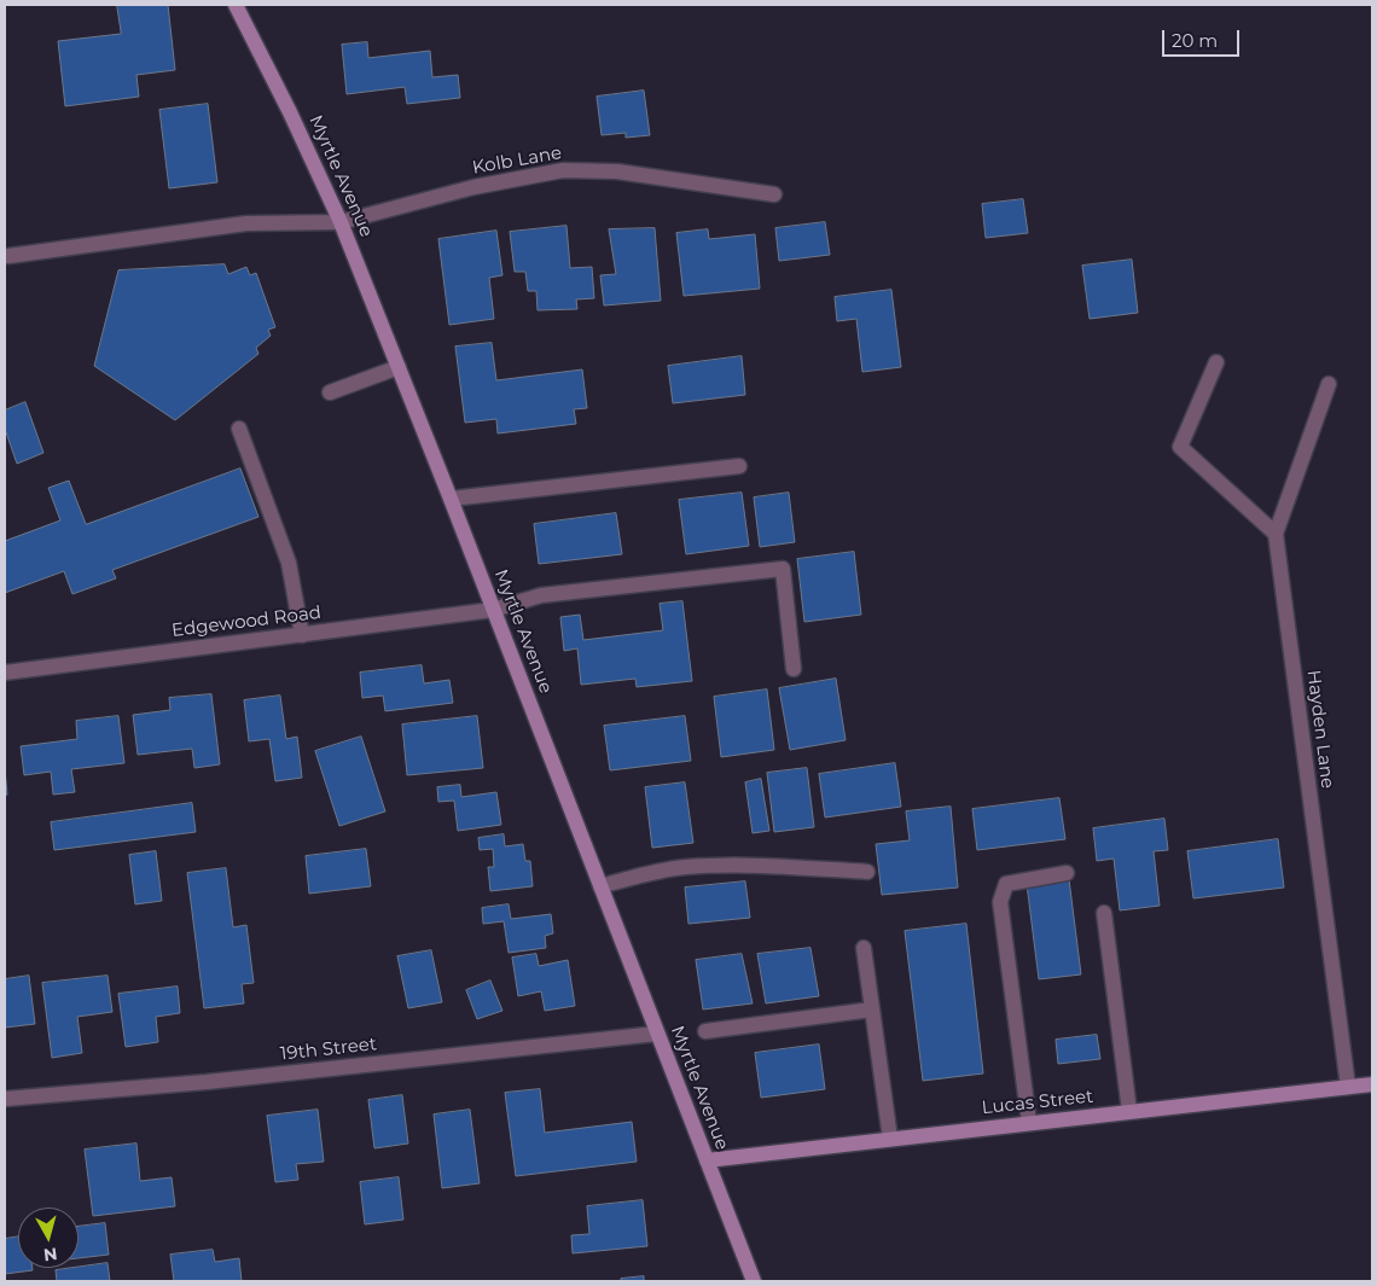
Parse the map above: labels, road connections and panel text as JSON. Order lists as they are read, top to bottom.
{
  "streets": {
    "main road": ["Myrtle Avenue", "Lucas Street"],
    "street": [
      "Kolb Lane",
      "Edgewood Road",
      "Hayden Lane",
      "19th Street"
    ]
  },
  "crossings": [
    ["Kolb Lane", "Myrtle Avenue"],
    ["Myrtle Avenue", "Edgewood Road"],
    ["Myrtle Avenue", "19th Street"],
    ["Myrtle Avenue", "Lucas Street"],
    ["Hayden Lane", "Lucas Street"]
  ],
  "scale_bar": "20 m",
  "north": "bottom"
}
